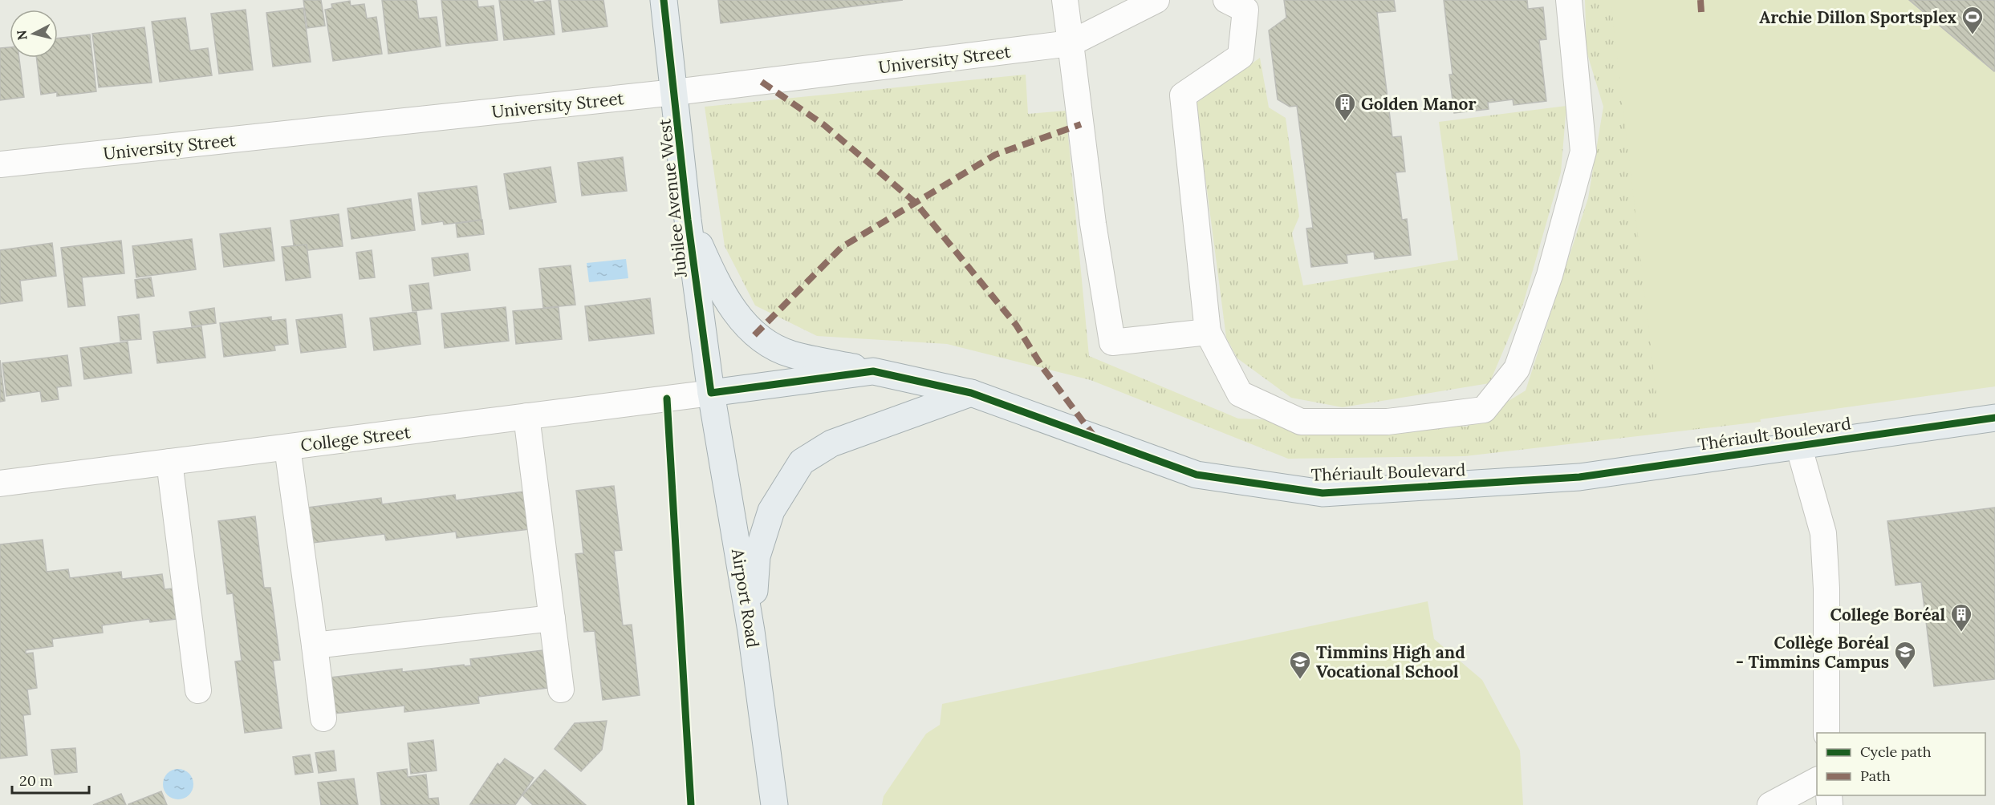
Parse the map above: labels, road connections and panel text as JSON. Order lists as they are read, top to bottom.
{
  "streets": {
    "main road": ["Jubilee Avenue West", "Thériault Boulevard", "Airport Road"],
    "street": ["University Street", "College Street"]
  },
  "crossings": [
    ["University Street", "Jubilee Avenue West"],
    ["Jubilee Avenue West", "Thériault Boulevard"],
    ["Jubilee Avenue West", "College Street"],
    ["Jubilee Avenue West", "Airport Road"],
    ["Thériault Boulevard", "College Street"],
    ["Thériault Boulevard", "Airport Road"],
    ["College Street", "Airport Road"]
  ],
  "places": {
    "sports": ["Archie Dillon Sportsplex"],
    "building": ["Golden Manor", "College Boréal"],
    "school or university": ["Collège Boréal - Timmins Campus", "Timmins High and Vocational School"]
  },
  "legend": ["Cycle path", "Path"],
  "scale_bar": "20 m",
  "north": "left"
}
